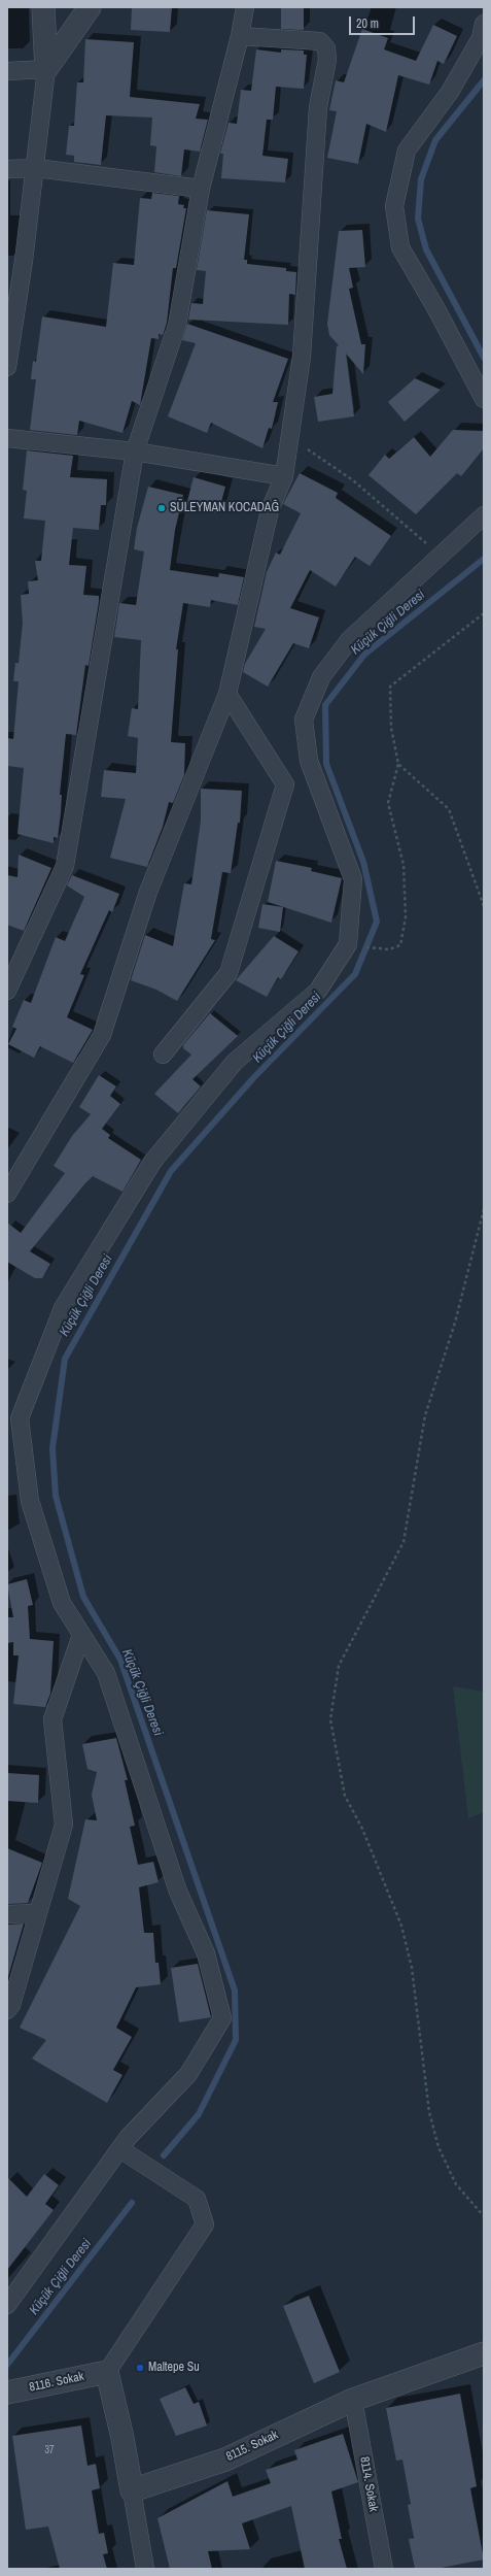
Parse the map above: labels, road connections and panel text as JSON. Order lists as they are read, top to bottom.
{
  "streets": {
    "street": ["8116. Sokak", "8115. Sokak", "8114. Sokak"]
  },
  "crossings": [
    ["8115. Sokak", "8114. Sokak"]
  ],
  "water": ["Küçük Çiğli Deresi"],
  "places": ["SÜLEYMAN KOCADAĞ", "Maltepe Su"],
  "house_numbers": ["37"],
  "scale_bar": "20 m"
}
